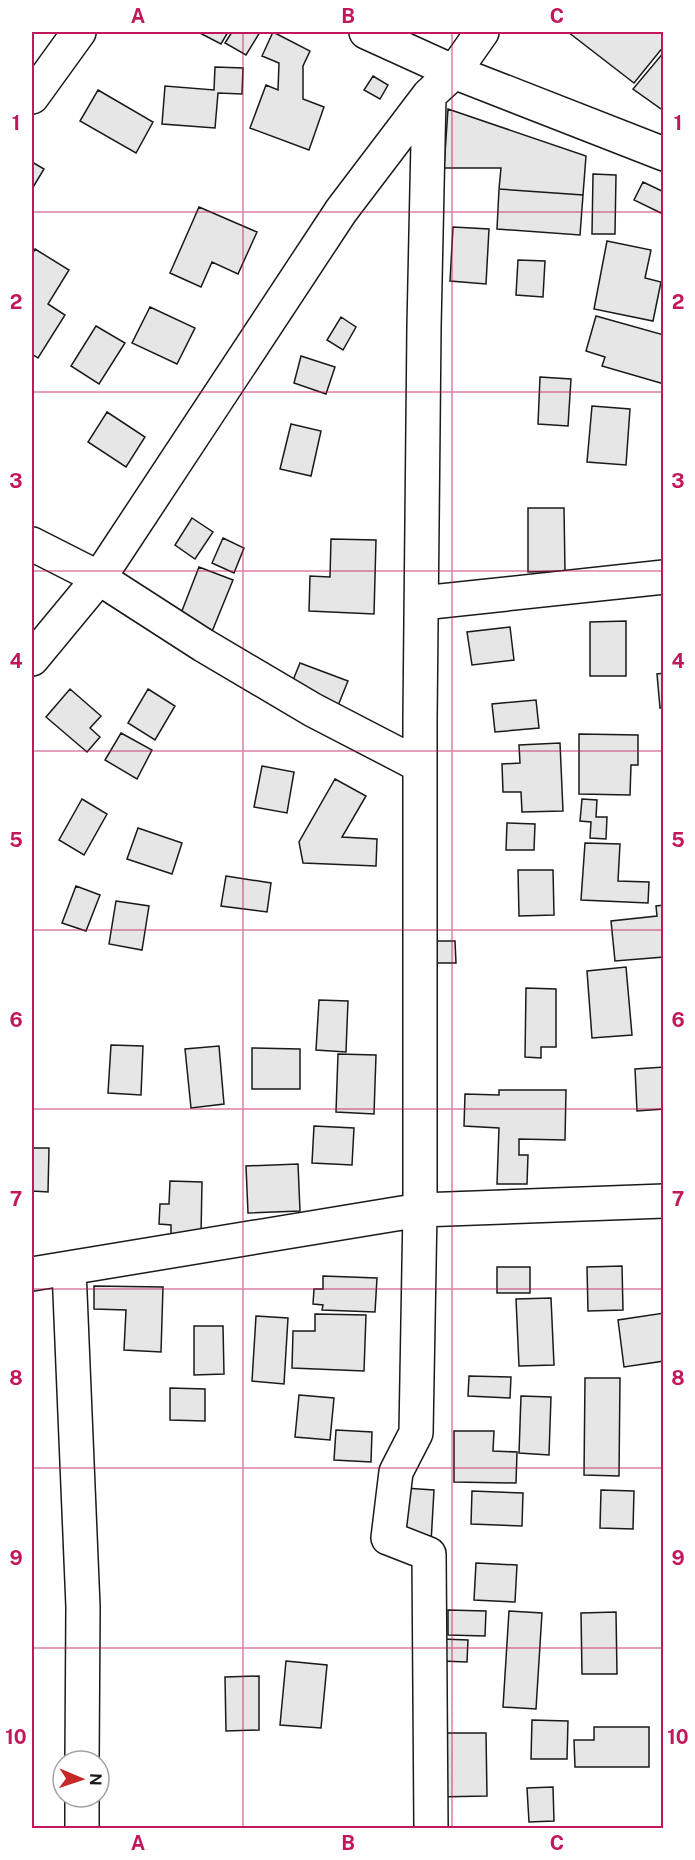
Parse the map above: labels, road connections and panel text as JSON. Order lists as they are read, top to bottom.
{
  "north": "right",
  "grid": {
    "columns": ["A", "B", "C"],
    "rows": [
      "1",
      "2",
      "3",
      "4",
      "5",
      "6",
      "7",
      "8",
      "9",
      "10"
    ]
  }
}
